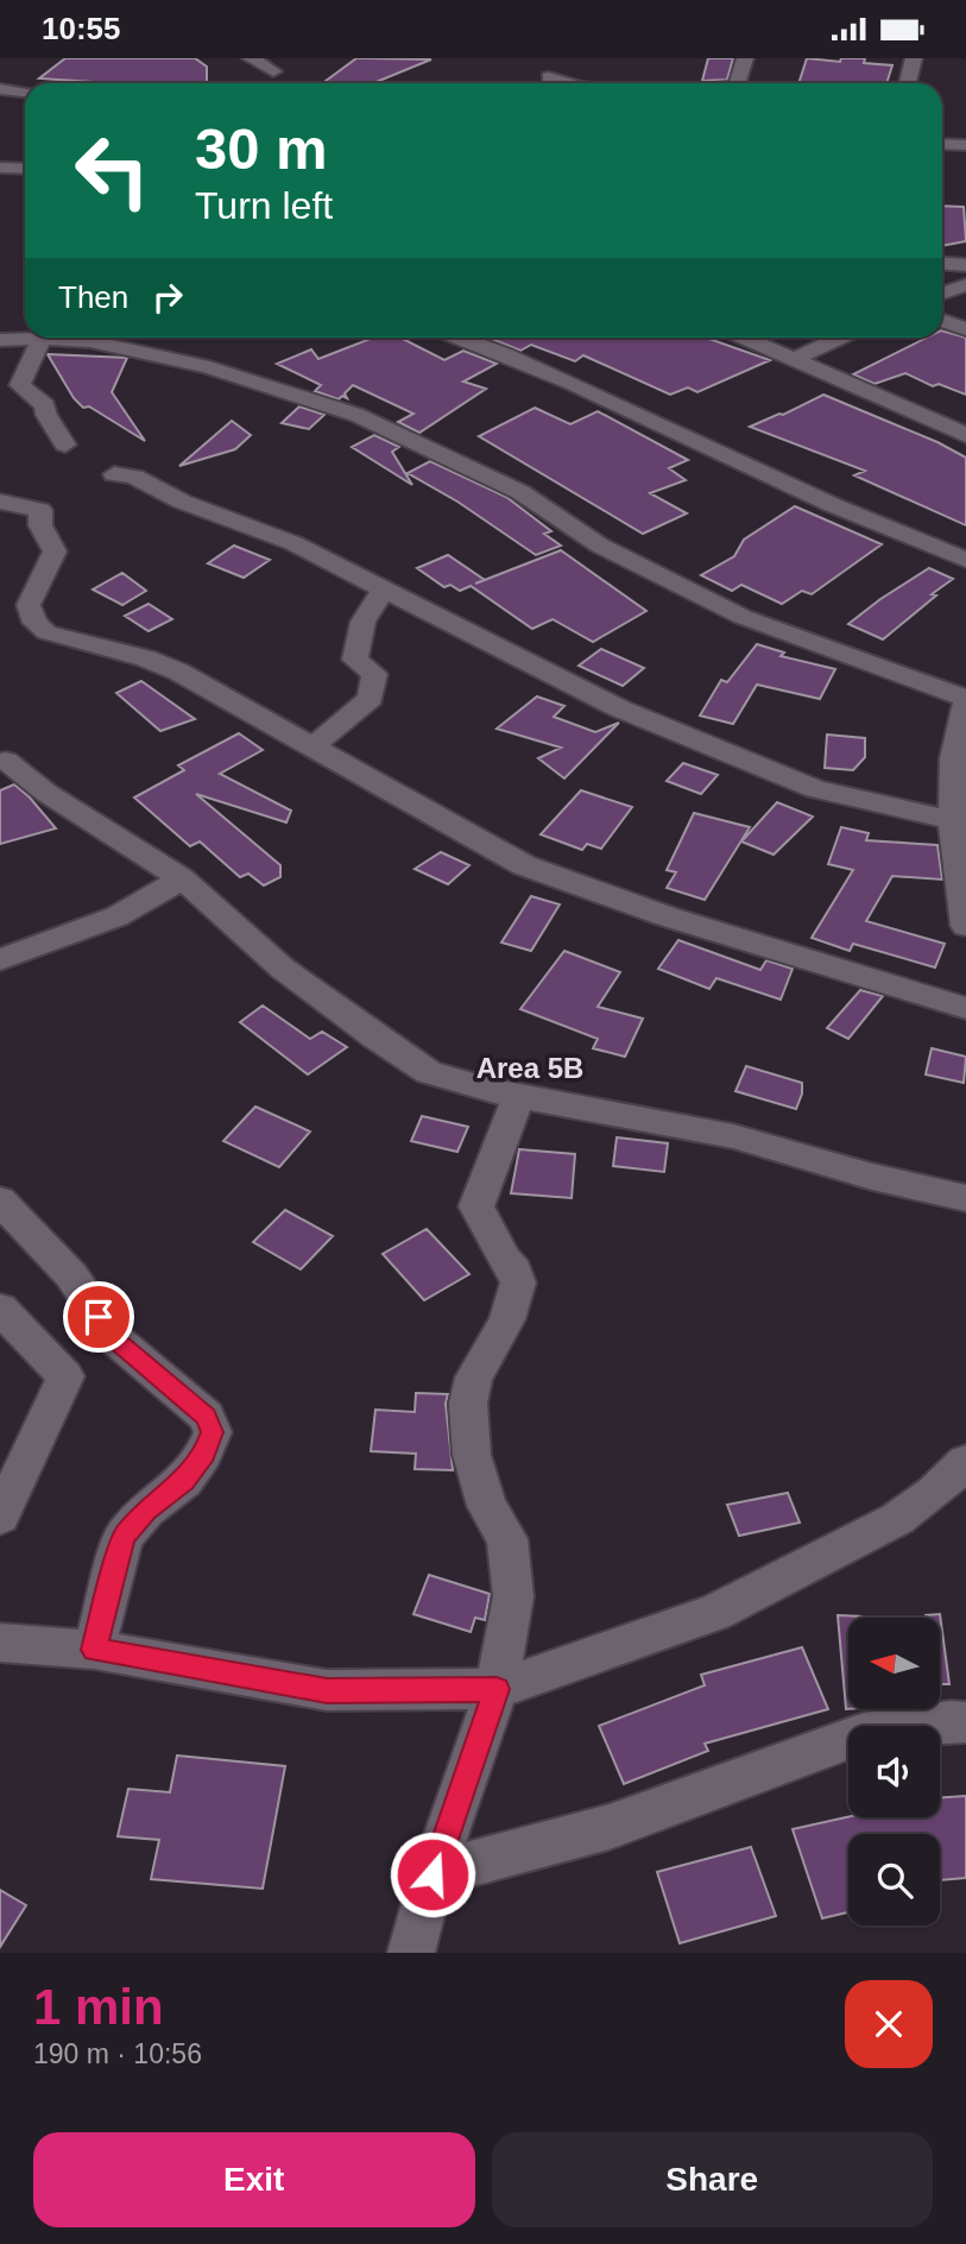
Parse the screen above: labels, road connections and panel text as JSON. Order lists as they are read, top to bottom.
{
  "districts": ["Area 5B"],
  "north": "left",
  "page": {
    "status": "10:55",
    "turn": ["30 m", "Turn left"],
    "then": "Then",
    "heading": ["1 min", "190 m · 10:56"],
    "buttons": ["Exit", "Share"]
  }
}
